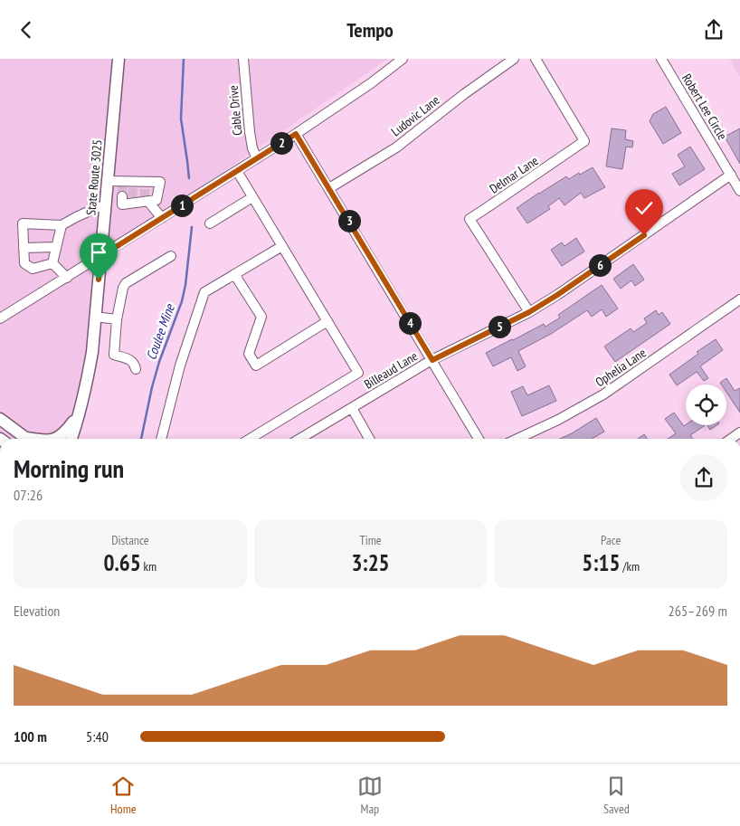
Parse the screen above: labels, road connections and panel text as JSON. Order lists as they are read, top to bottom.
{
  "streets": {
    "main road": ["State Route 3025"],
    "street": [
      "Robert Lee Circle",
      "Cable Drive",
      "Ludovic Lane",
      "Delmar Lane",
      "Ophelia Lane",
      "Billeaud Lane"
    ]
  },
  "crossings": [
    ["Robert Lee Circle", "Billeaud Lane"],
    ["Delmar Lane", "Billeaud Lane"]
  ],
  "water": ["Coulee Mine"],
  "page": {
    "header": "Tempo",
    "pins": [
      "2",
      "1",
      "3",
      "6",
      "4",
      "5"
    ],
    "heading": ["Morning run", "07:26"],
    "stats": [
      ["Distance", "0.65 km"],
      ["Time", "3:25"],
      ["Pace", "5:15 /km"]
    ],
    "chart": ["Elevation", "265–269 m"],
    "list": [
      {
        "name": "100 m",
        "note": "5:40"
      }
    ],
    "tabs": ["Home", "Map", "Saved"]
  }
}
